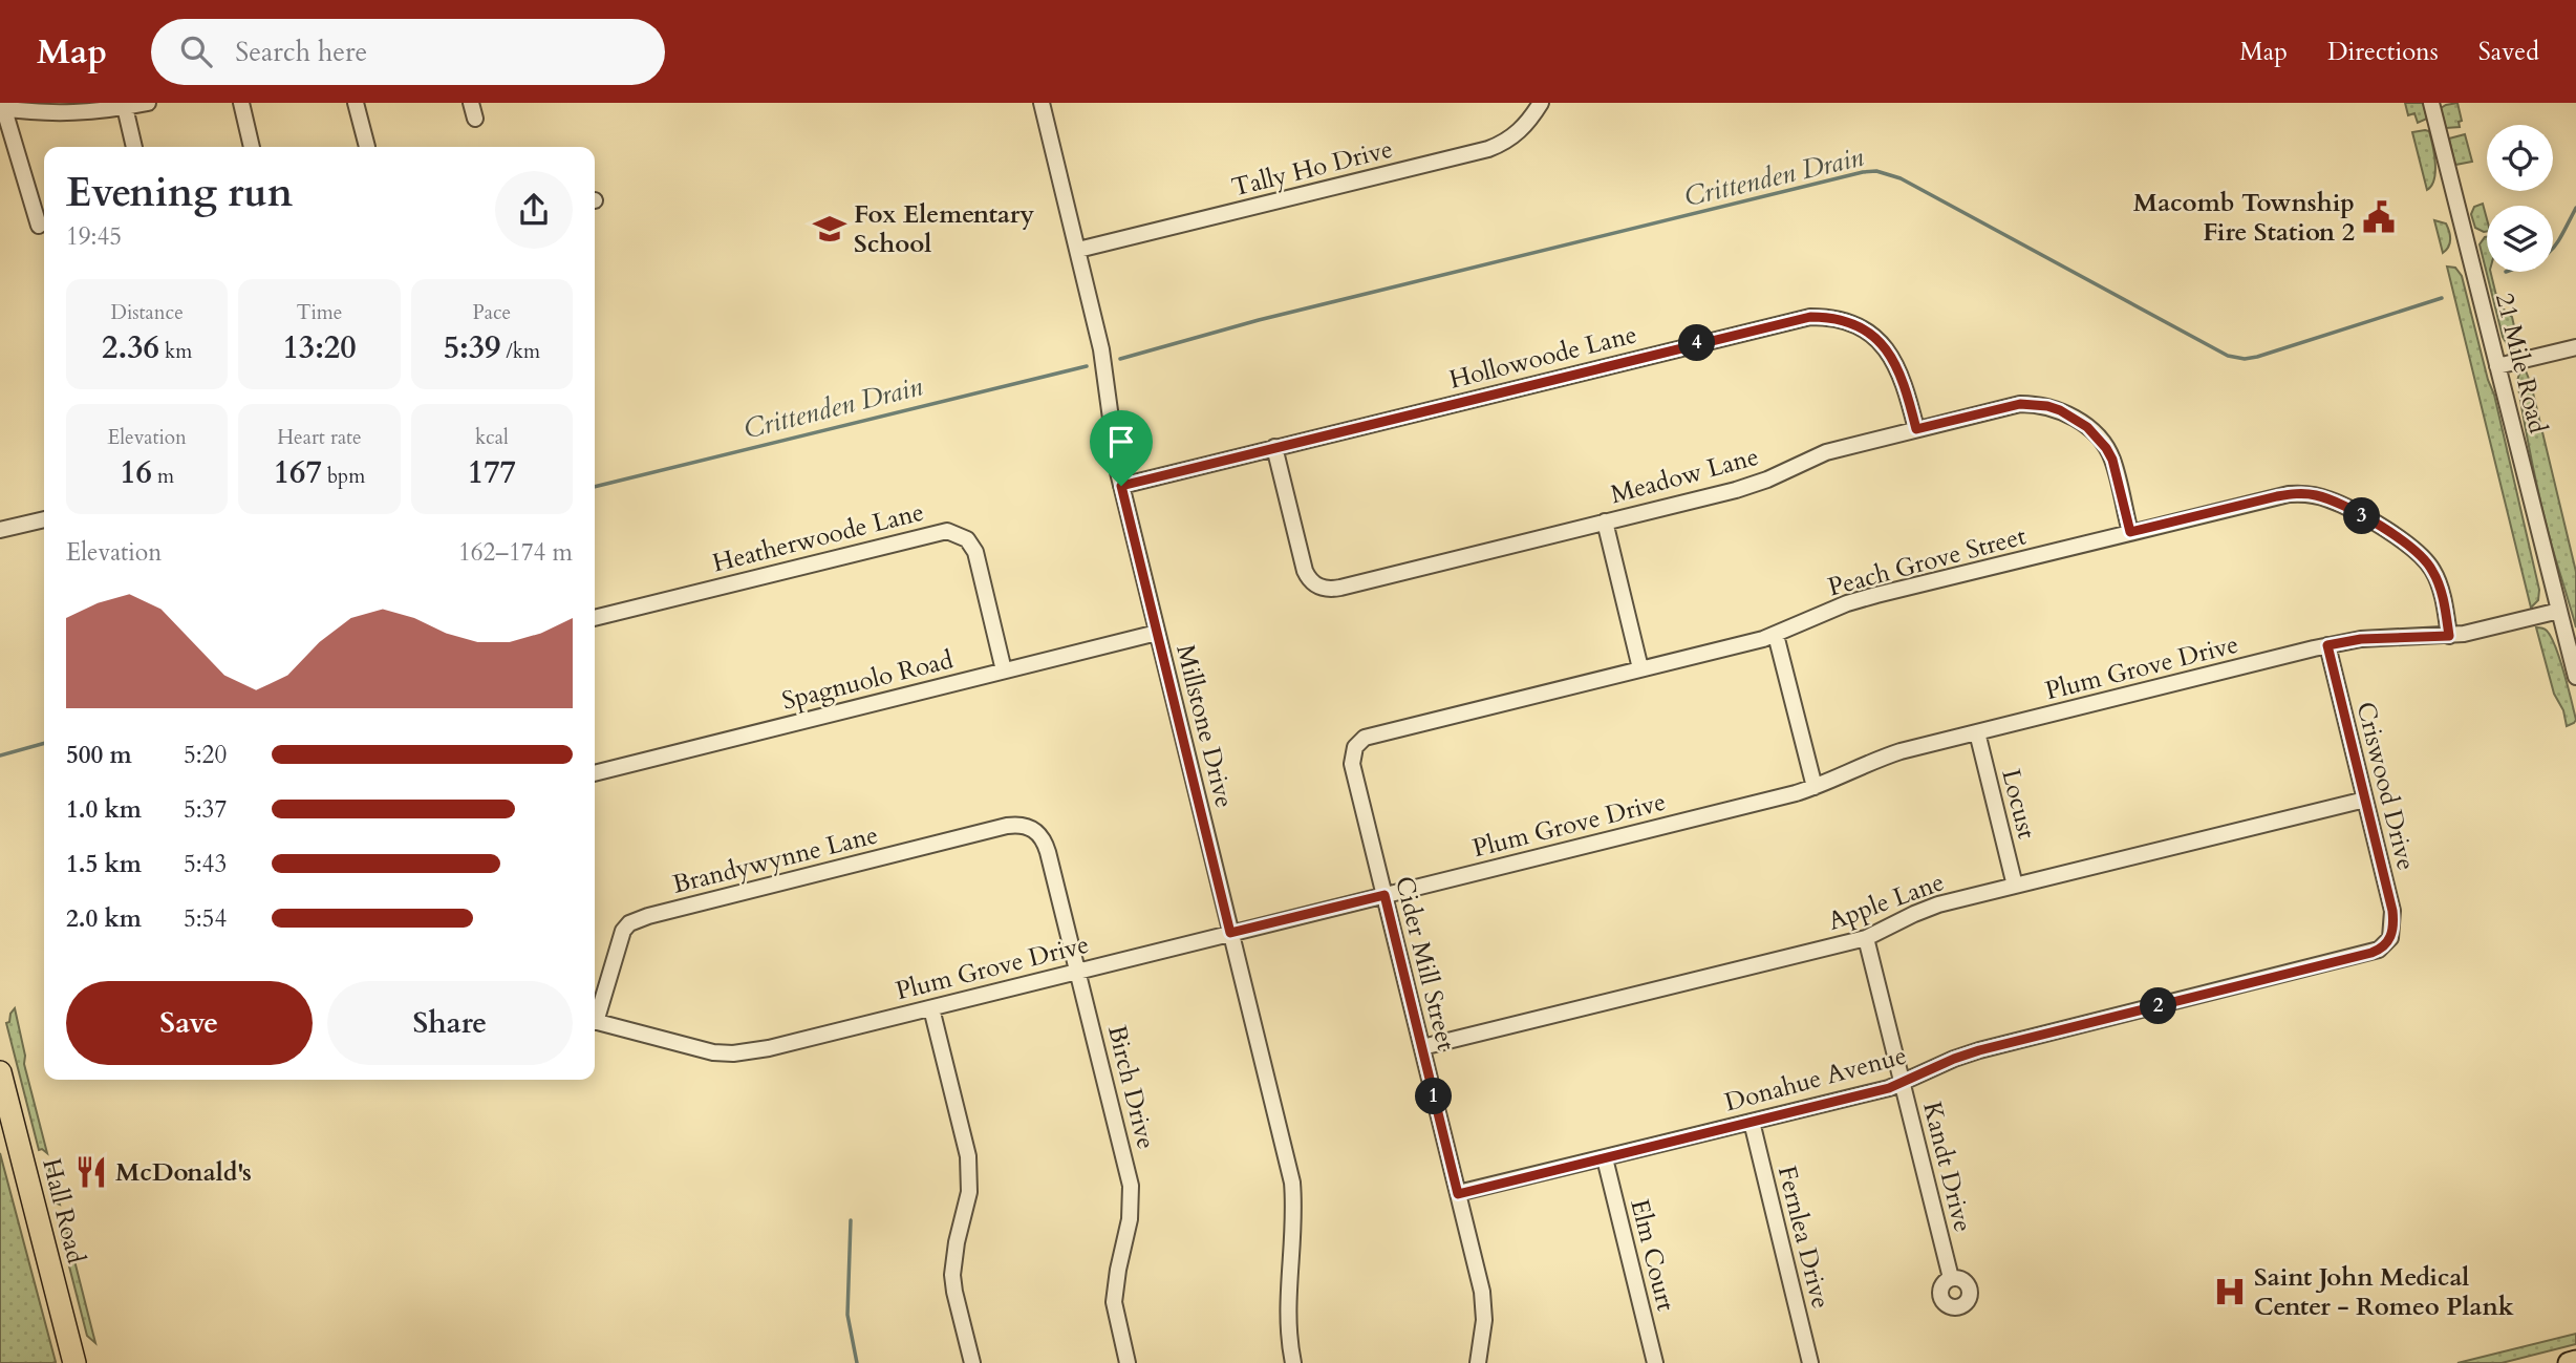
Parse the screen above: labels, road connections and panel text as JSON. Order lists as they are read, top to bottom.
{
  "streets": {
    "highway": ["Hall Road"],
    "street": [
      "Tally Ho Drive",
      "Hollowoode Lane",
      "21 Mile Road",
      "Meadow Lane",
      "Heatherwoode Lane",
      "Peach Grove Street",
      "Plum Grove Drive",
      "Spagnuolo Road",
      "Millstone Drive",
      "Criswood Drive",
      "Locust",
      "Brandywynne Lane",
      "Apple Lane",
      "Cider Mill Street",
      "Donahue Avenue",
      "Birch Drive",
      "Kandt Drive",
      "Fernlea Drive",
      "Elm Court"
    ]
  },
  "crossings": [
    ["Tally Ho Drive", "Millstone Drive"],
    ["Hollowoode Lane", "Meadow Lane"],
    ["Hollowoode Lane", "Millstone Drive"],
    ["21 Mile Road", "Plum Grove Drive"],
    ["Meadow Lane", "Peach Grove Street"],
    ["Heatherwoode Lane", "Spagnuolo Road"],
    ["Peach Grove Street", "Plum Grove Drive"],
    ["Peach Grove Street", "Cider Mill Street"],
    ["Plum Grove Drive", "Millstone Drive"],
    ["Plum Grove Drive", "Criswood Drive"],
    ["Plum Grove Drive", "Locust"],
    ["Plum Grove Drive", "Cider Mill Street"],
    ["Plum Grove Drive", "Birch Drive"],
    ["Spagnuolo Road", "Millstone Drive"],
    ["Criswood Drive", "Apple Lane"],
    ["Criswood Drive", "Donahue Avenue"],
    ["Locust", "Apple Lane"],
    ["Brandywynne Lane", "Birch Drive"],
    ["Apple Lane", "Cider Mill Street"],
    ["Apple Lane", "Kandt Drive"],
    ["Cider Mill Street", "Donahue Avenue"],
    ["Donahue Avenue", "Kandt Drive"],
    ["Donahue Avenue", "Fernlea Drive"],
    ["Donahue Avenue", "Elm Court"]
  ],
  "water": ["Crittenden Drain"],
  "places": {
    "public building": ["Macomb Township Fire Station 2"],
    "school or university": ["Fox Elementary School"],
    "restaurant": ["McDonald's"],
    "hospital": ["Saint John Medical Center - Romeo Plank"]
  },
  "page": {
    "header": "Map",
    "search": "Search here",
    "nav": ["Map", "Directions", "Saved"],
    "heading": ["Evening run", "19:45"],
    "stats": [
      ["Distance", "2.36 km"],
      ["Time", "13:20"],
      ["Pace", "5:39 /km"],
      ["Elevation", "16 m"],
      ["Heart rate", "167 bpm"],
      ["kcal", "177"]
    ],
    "pins": [
      "4",
      "3",
      "2",
      "1"
    ],
    "chart": ["Elevation", "162–174 m"],
    "list": [
      {
        "name": "500 m",
        "note": "5:20"
      },
      {
        "name": "1.0 km",
        "note": "5:37"
      },
      {
        "name": "1.5 km",
        "note": "5:43"
      },
      {
        "name": "2.0 km",
        "note": "5:54"
      }
    ],
    "buttons": ["Save", "Share"]
  }
}
